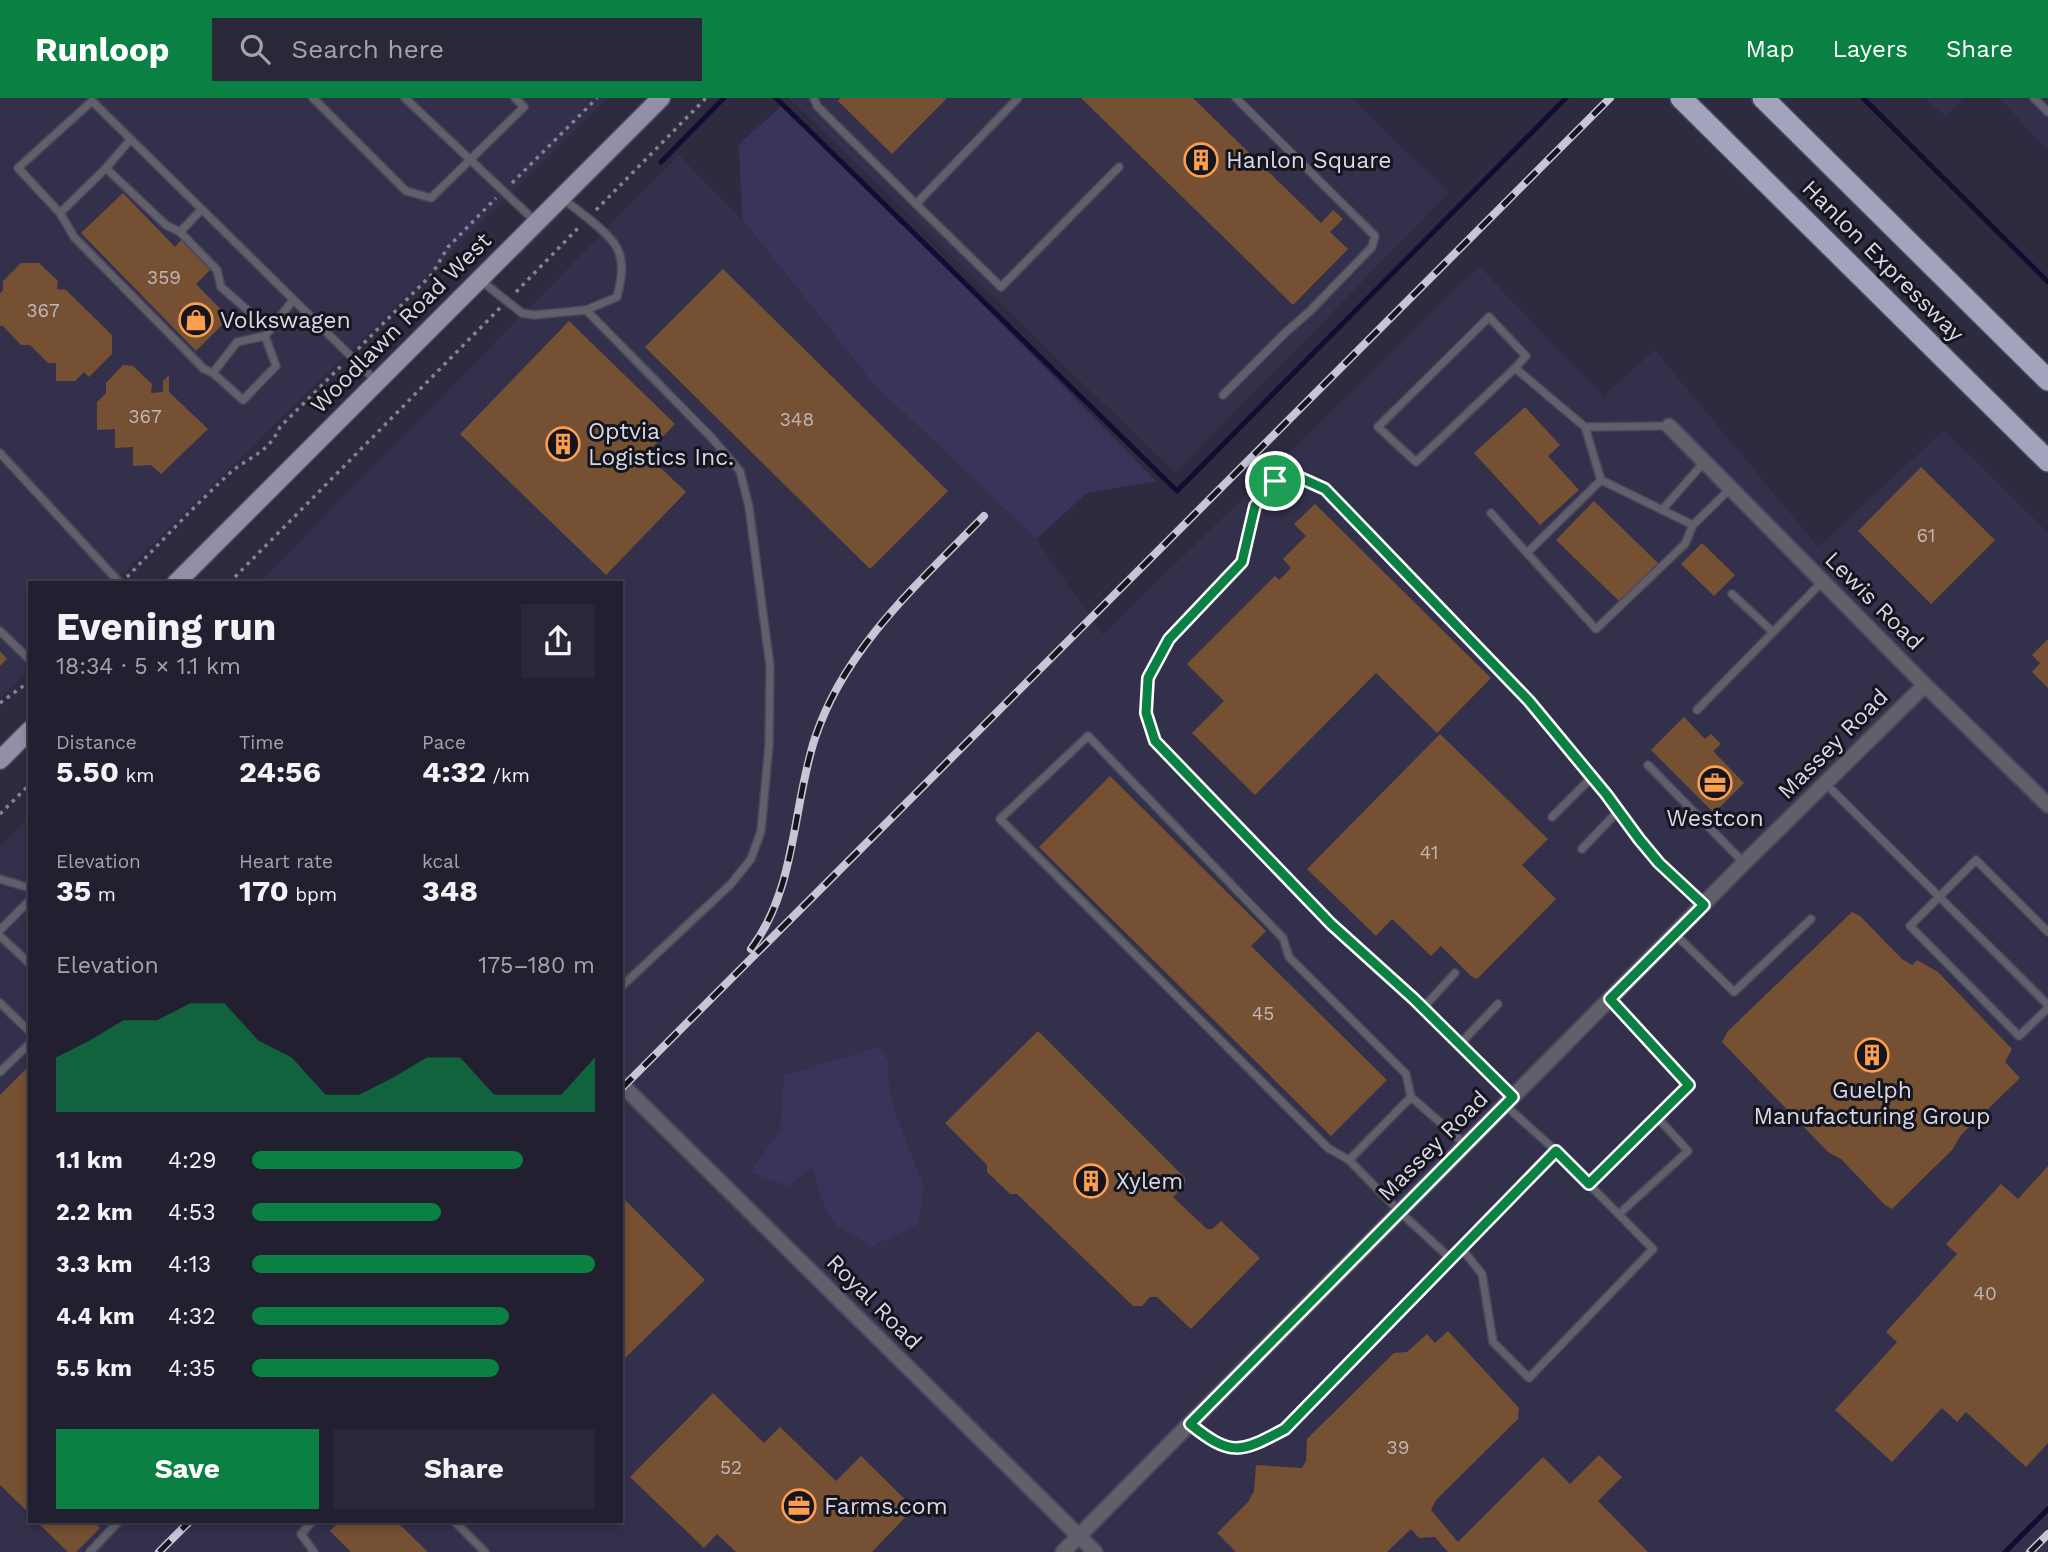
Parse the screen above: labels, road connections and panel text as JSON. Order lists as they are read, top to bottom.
{
  "streets": {
    "highway": ["Hanlon Expressway"],
    "main road": ["Woodlawn Road West"],
    "street": ["Lewis Road", "Massey Road", "Royal Road"]
  },
  "crossings": [
    ["Lewis Road", "Massey Road"],
    ["Massey Road", "Royal Road"]
  ],
  "places": {
    "building": [
      "Hanlon Square",
      "Optvia Logistics Inc.",
      "Guelph Manufacturing Group",
      "Xylem"
    ],
    "shop": ["Volkswagen"],
    "office": ["Westcon", "Farms.com"]
  },
  "house_numbers": [
    "359",
    "367",
    "367",
    "348",
    "61",
    "41",
    "45",
    "40",
    "39",
    "52"
  ],
  "page": {
    "header": "Runloop",
    "search": "Search here",
    "nav": ["Map", "Layers", "Share"],
    "heading": ["Evening run", "18:34 · 5 × 1.1 km"],
    "stats": [
      ["Distance", "5.50 km"],
      ["Time", "24:56"],
      ["Pace", "4:32 /km"],
      ["Elevation", "35 m"],
      ["Heart rate", "170 bpm"],
      ["kcal", "348"]
    ],
    "chart": ["Elevation", "175–180 m"],
    "list": [
      {
        "name": "1.1 km",
        "note": "4:29"
      },
      {
        "name": "2.2 km",
        "note": "4:53"
      },
      {
        "name": "3.3 km",
        "note": "4:13"
      },
      {
        "name": "4.4 km",
        "note": "4:32"
      },
      {
        "name": "5.5 km",
        "note": "4:35"
      }
    ],
    "buttons": ["Save", "Share"]
  }
}
